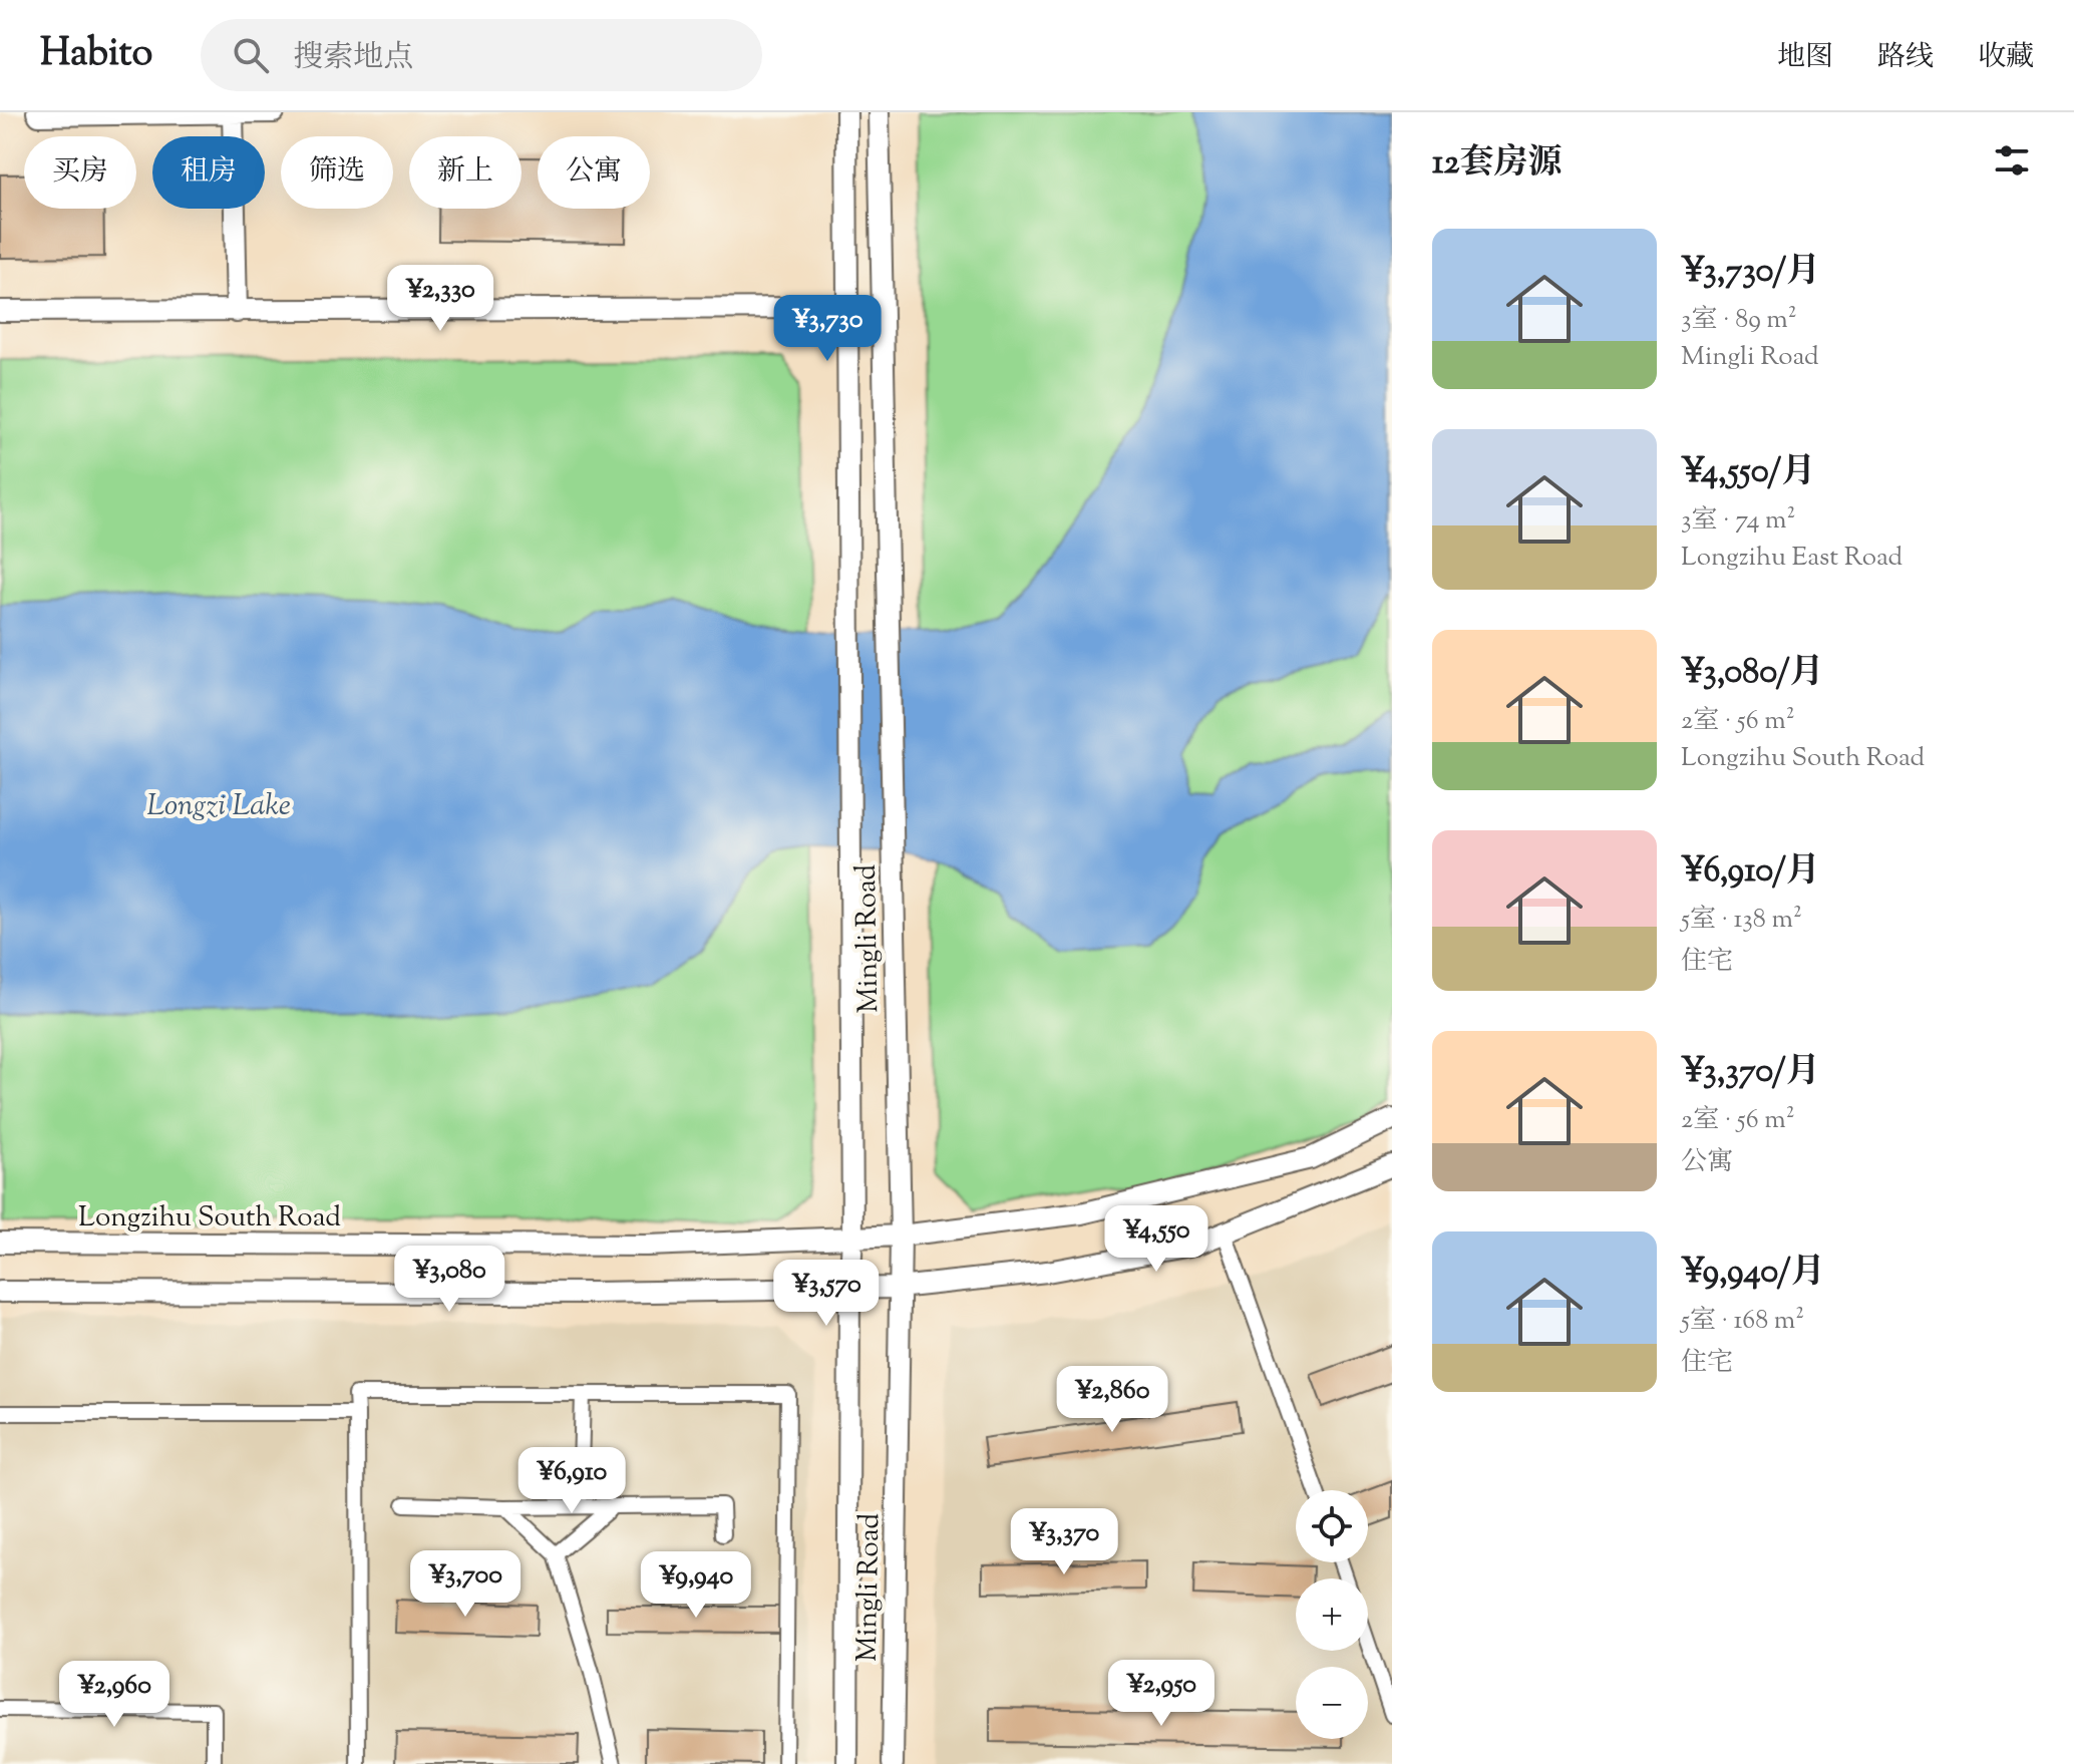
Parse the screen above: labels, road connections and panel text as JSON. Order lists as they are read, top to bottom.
{
  "streets": {
    "street": ["Mingli Road", "Longzihu South Road"]
  },
  "crossings": [
    ["Mingli Road", "Longzihu South Road"]
  ],
  "water": ["Longzi Lake"],
  "page": {
    "header": "Habito",
    "search": "搜索地点",
    "nav": ["地图", "路线", "收藏"],
    "heading": "12套房源",
    "chip": [
      "买房",
      "租房",
      "筛选",
      "新上",
      "公寓"
    ],
    "list": [
      {
        "name": "¥3,730/月",
        "note": "3室 · 89 m² · Mingli Road"
      },
      {
        "name": "¥4,550/月",
        "note": "3室 · 74 m² · Longzihu East Road"
      },
      {
        "name": "¥3,080/月",
        "note": "2室 · 56 m² · Longzihu South Road"
      },
      {
        "name": "¥6,910/月",
        "note": "5室 · 138 m² · 住宅"
      },
      {
        "name": "¥3,370/月",
        "note": "2室 · 56 m² · 公寓"
      },
      {
        "name": "¥9,940/月",
        "note": "5室 · 168 m² · 住宅"
      }
    ],
    "price": [
      "¥2,330",
      "¥3,730",
      "¥4,550",
      "¥3,080",
      "¥3,570",
      "¥2,860",
      "¥6,910",
      "¥3,370",
      "¥3,700",
      "¥9,940",
      "¥2,950",
      "¥2,960"
    ],
    "map_buttons": ["+", "−"]
  }
}
